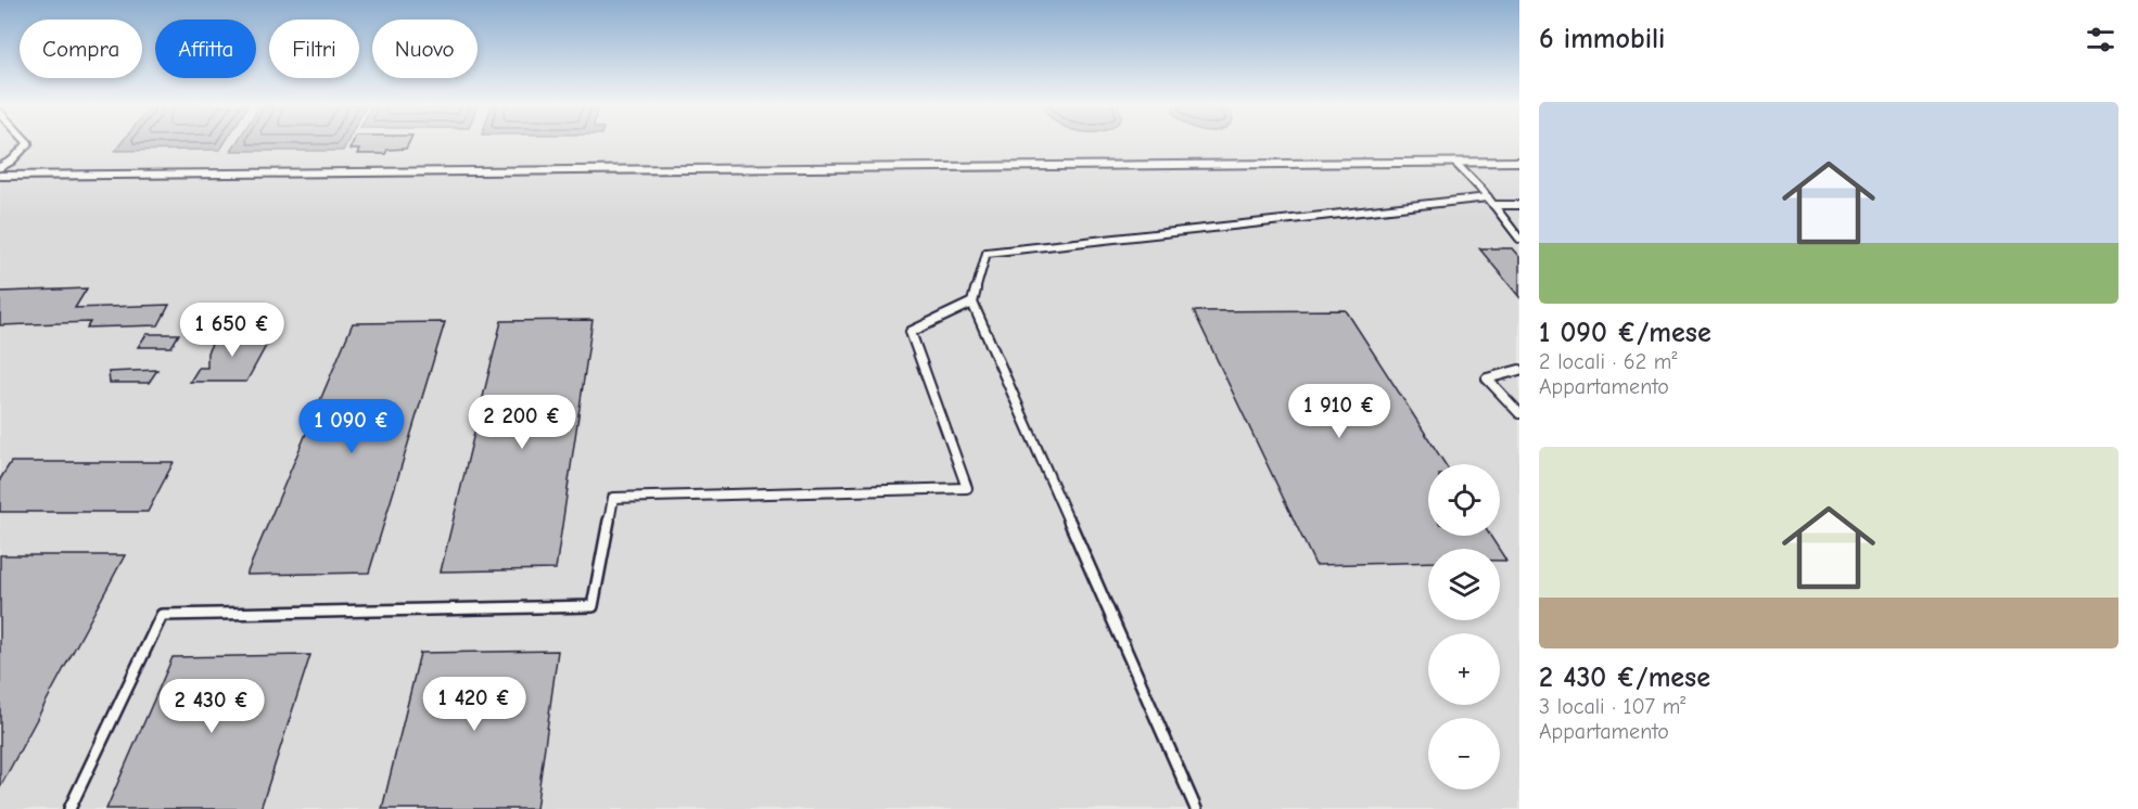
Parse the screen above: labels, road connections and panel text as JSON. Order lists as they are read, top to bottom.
{
  "page": {
    "heading": "6 immobili",
    "chip": [
      "Compra",
      "Affitta",
      "Filtri",
      "Nuovo"
    ],
    "list": [
      {
        "name": "1 090 €/mese",
        "note": "2 locali · 62 m² · Appartamento"
      },
      {
        "name": "2 430 €/mese",
        "note": "3 locali · 107 m² · Appartamento"
      }
    ],
    "price": [
      "1 650 €",
      "1 910 €",
      "2 200 €",
      "1 090 €",
      "1 420 €",
      "2 430 €"
    ],
    "map_buttons": ["+", "−"]
  }
}
